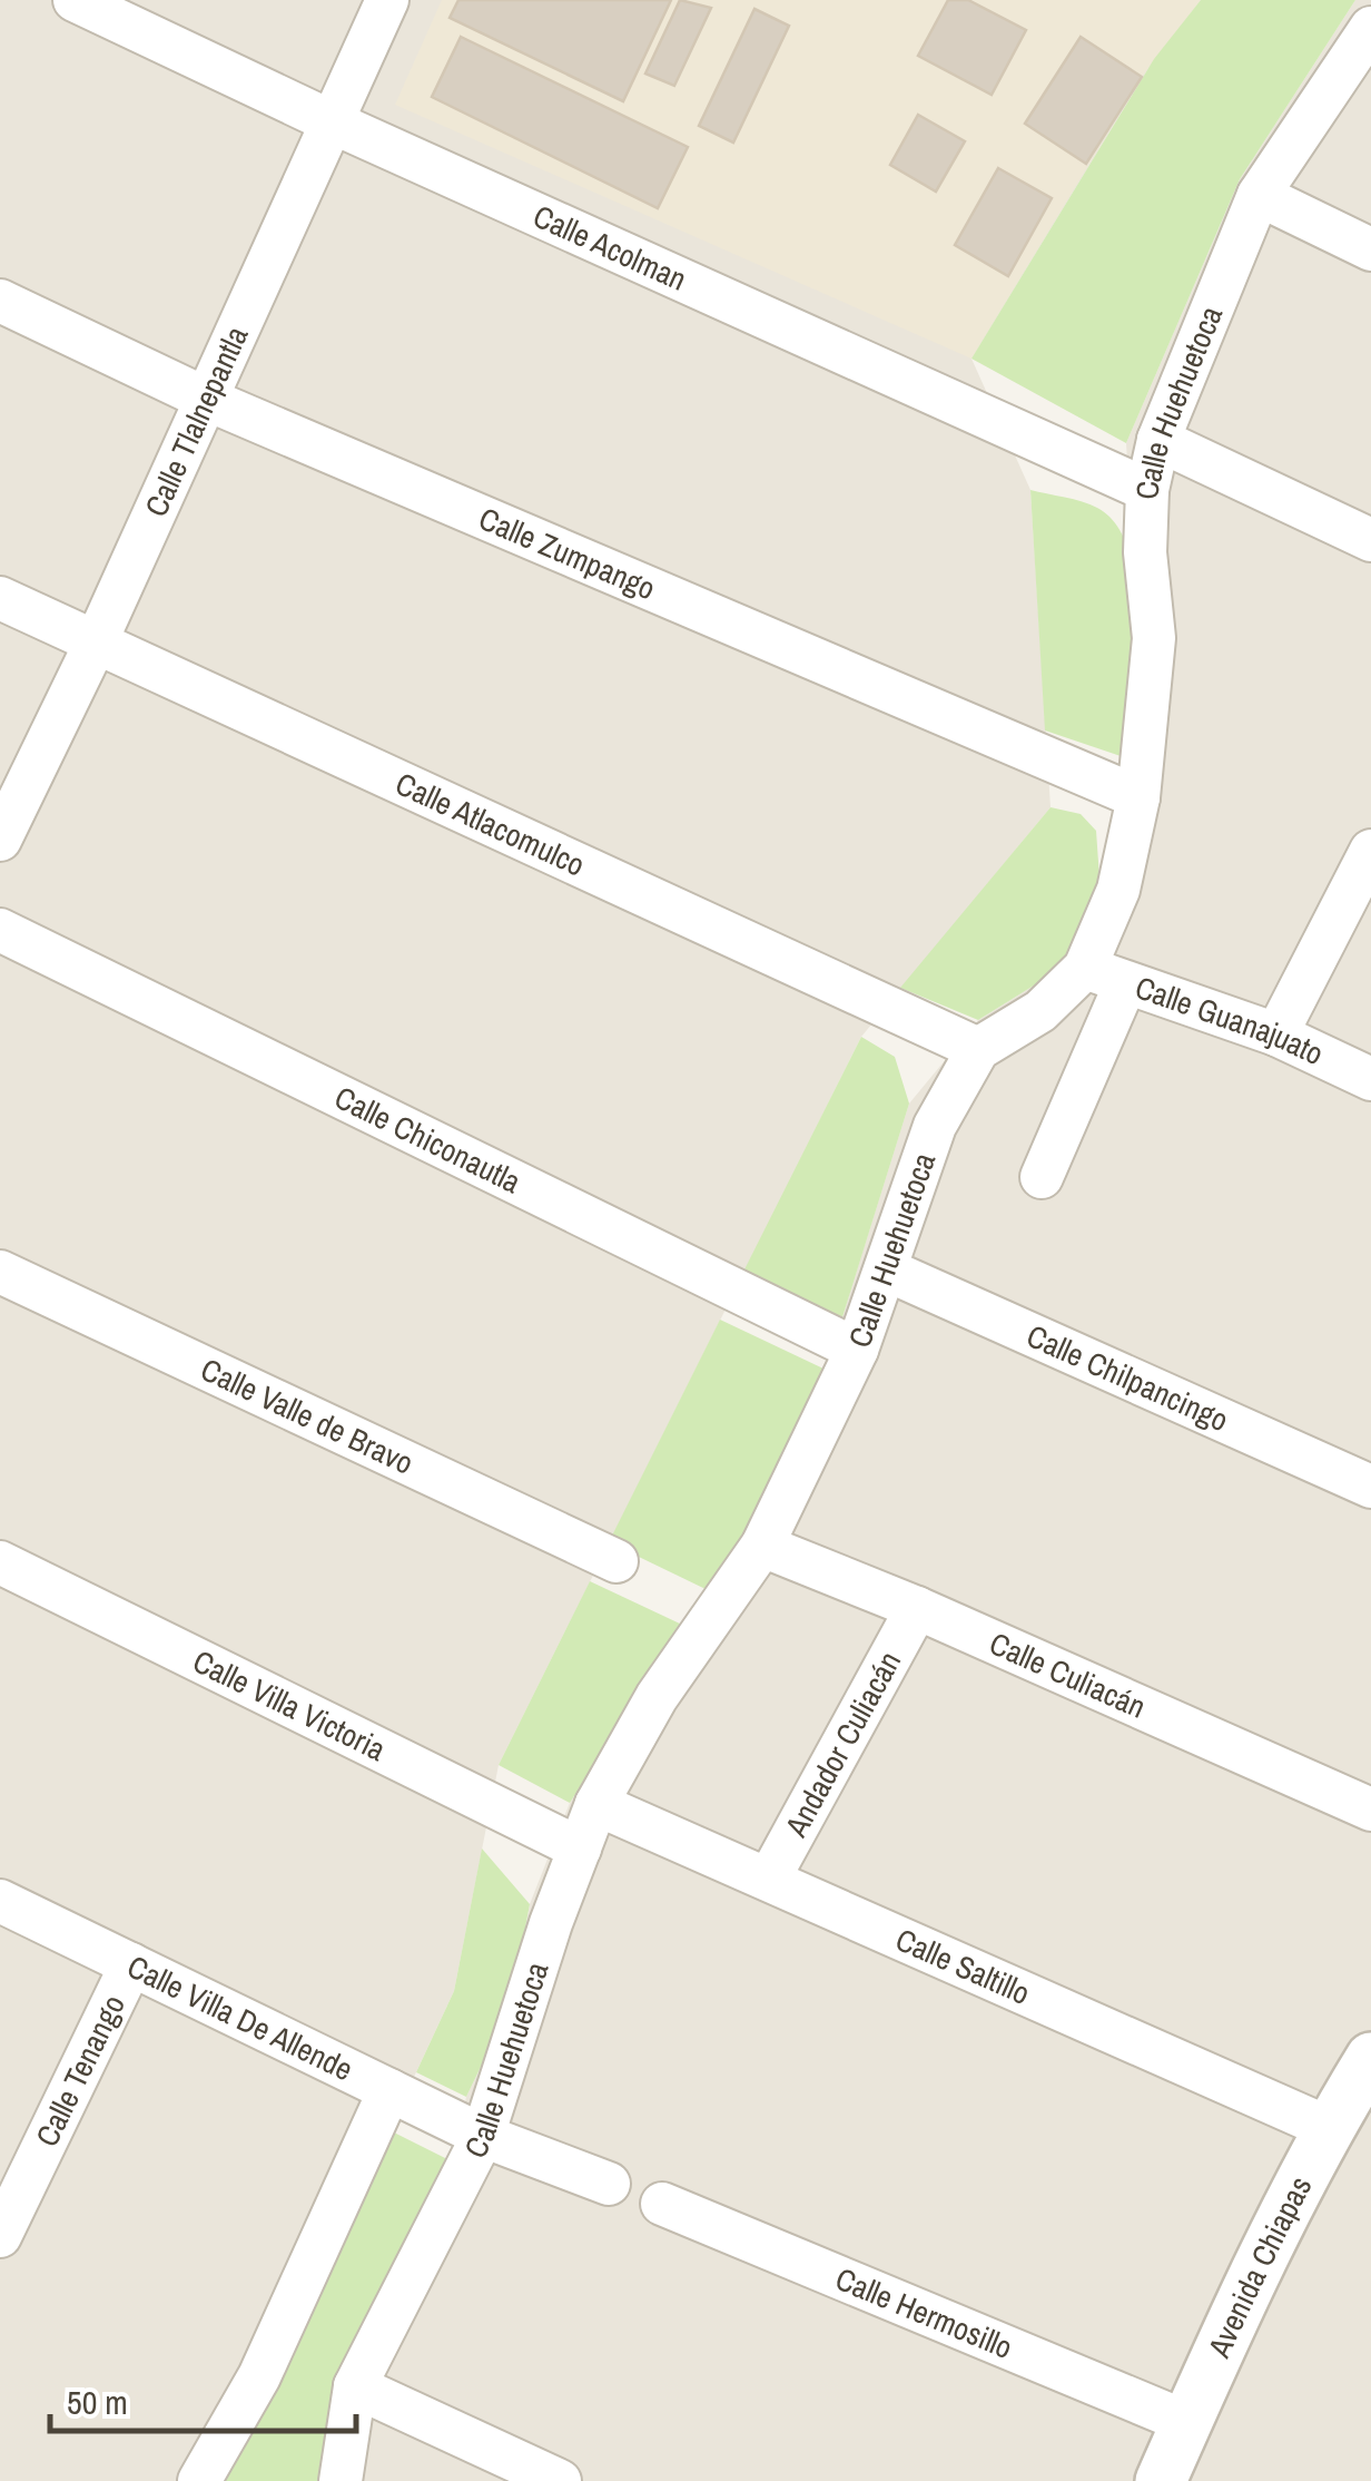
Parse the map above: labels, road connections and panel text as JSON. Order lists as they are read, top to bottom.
{
  "streets": {
    "street": [
      "Calle Acolman",
      "Calle Huehuetoca",
      "Calle Tlalnepantla",
      "Calle Zumpango",
      "Calle Atlacomulco",
      "Calle Guanajuato",
      "Calle Chiconautla",
      "Calle Chilpancingo",
      "Calle Valle de Bravo",
      "Calle Culiacán",
      "Calle Villa Victoria",
      "Andador Culiacán",
      "Calle Saltillo",
      "Calle Villa De Allende",
      "Calle Tenango",
      "Avenida Chiapas",
      "Calle Hermosillo"
    ]
  },
  "crossings": [
    ["Calle Acolman", "Calle Huehuetoca"],
    ["Calle Acolman", "Calle Tlalnepantla"],
    ["Calle Huehuetoca", "Calle Zumpango"],
    ["Calle Huehuetoca", "Calle Atlacomulco"],
    ["Calle Huehuetoca", "Calle Guanajuato"],
    ["Calle Huehuetoca", "Calle Chiconautla"],
    ["Calle Huehuetoca", "Calle Chilpancingo"],
    ["Calle Huehuetoca", "Calle Culiacán"],
    ["Calle Huehuetoca", "Calle Villa Victoria"],
    ["Calle Huehuetoca", "Calle Saltillo"],
    ["Calle Huehuetoca", "Calle Villa De Allende"],
    ["Calle Tlalnepantla", "Calle Zumpango"],
    ["Calle Tlalnepantla", "Calle Atlacomulco"],
    ["Calle Culiacán", "Andador Culiacán"],
    ["Andador Culiacán", "Calle Saltillo"],
    ["Calle Saltillo", "Avenida Chiapas"],
    ["Calle Villa De Allende", "Calle Tenango"],
    ["Avenida Chiapas", "Calle Hermosillo"]
  ],
  "scale_bar": "50 m"
}
